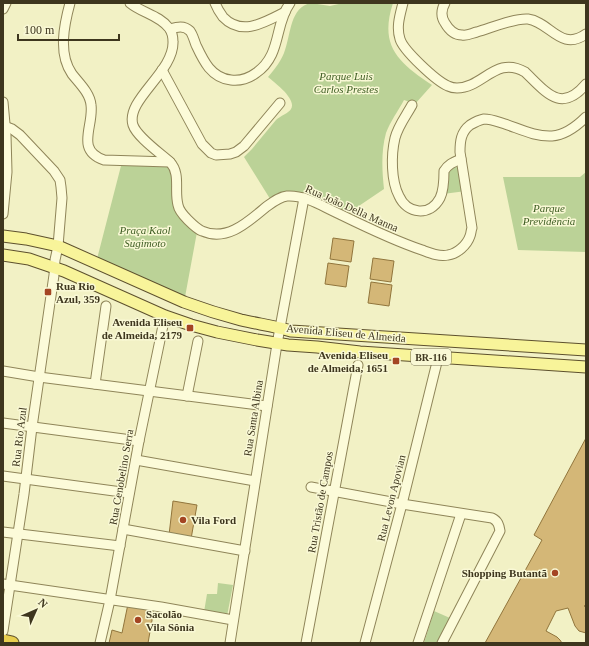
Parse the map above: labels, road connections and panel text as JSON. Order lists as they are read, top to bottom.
{
  "streets": {
    "main road": ["Avenida Eliseu de Almeida", "BR-116"],
    "street": [
      "Rua João Della Manna",
      "Rua Santa Albina",
      "Rua Rio Azul",
      "Rua Cenobelino Serra",
      "Rua Levon Apovian",
      "Rua Tristão de Campos"
    ]
  },
  "crossings": [
    ["Rua João Della Manna", "Rua Santa Albina"],
    ["Avenida Eliseu de Almeida", "Rua Santa Albina"],
    ["Avenida Eliseu de Almeida", "Rua Rio Azul"],
    ["Avenida Eliseu de Almeida", "Rua Cenobelino Serra"],
    ["Avenida Eliseu de Almeida", "Rua Levon Apovian"]
  ],
  "parks": ["Parque Luis Carlos Prestes", "Parque Previdência", "Praça Kaol Sugimoto"],
  "places": {
    "transit": ["Rua Rio Azul, 359", "Avenida Eliseu de Almeida, 2179", "Avenida Eliseu de Almeida, 1651"],
    "other": ["Vila Ford", "Shopping Butantã", "Sacolão Vila Sônia"]
  },
  "scale_bar": "100 m",
  "north": "top right"
}
